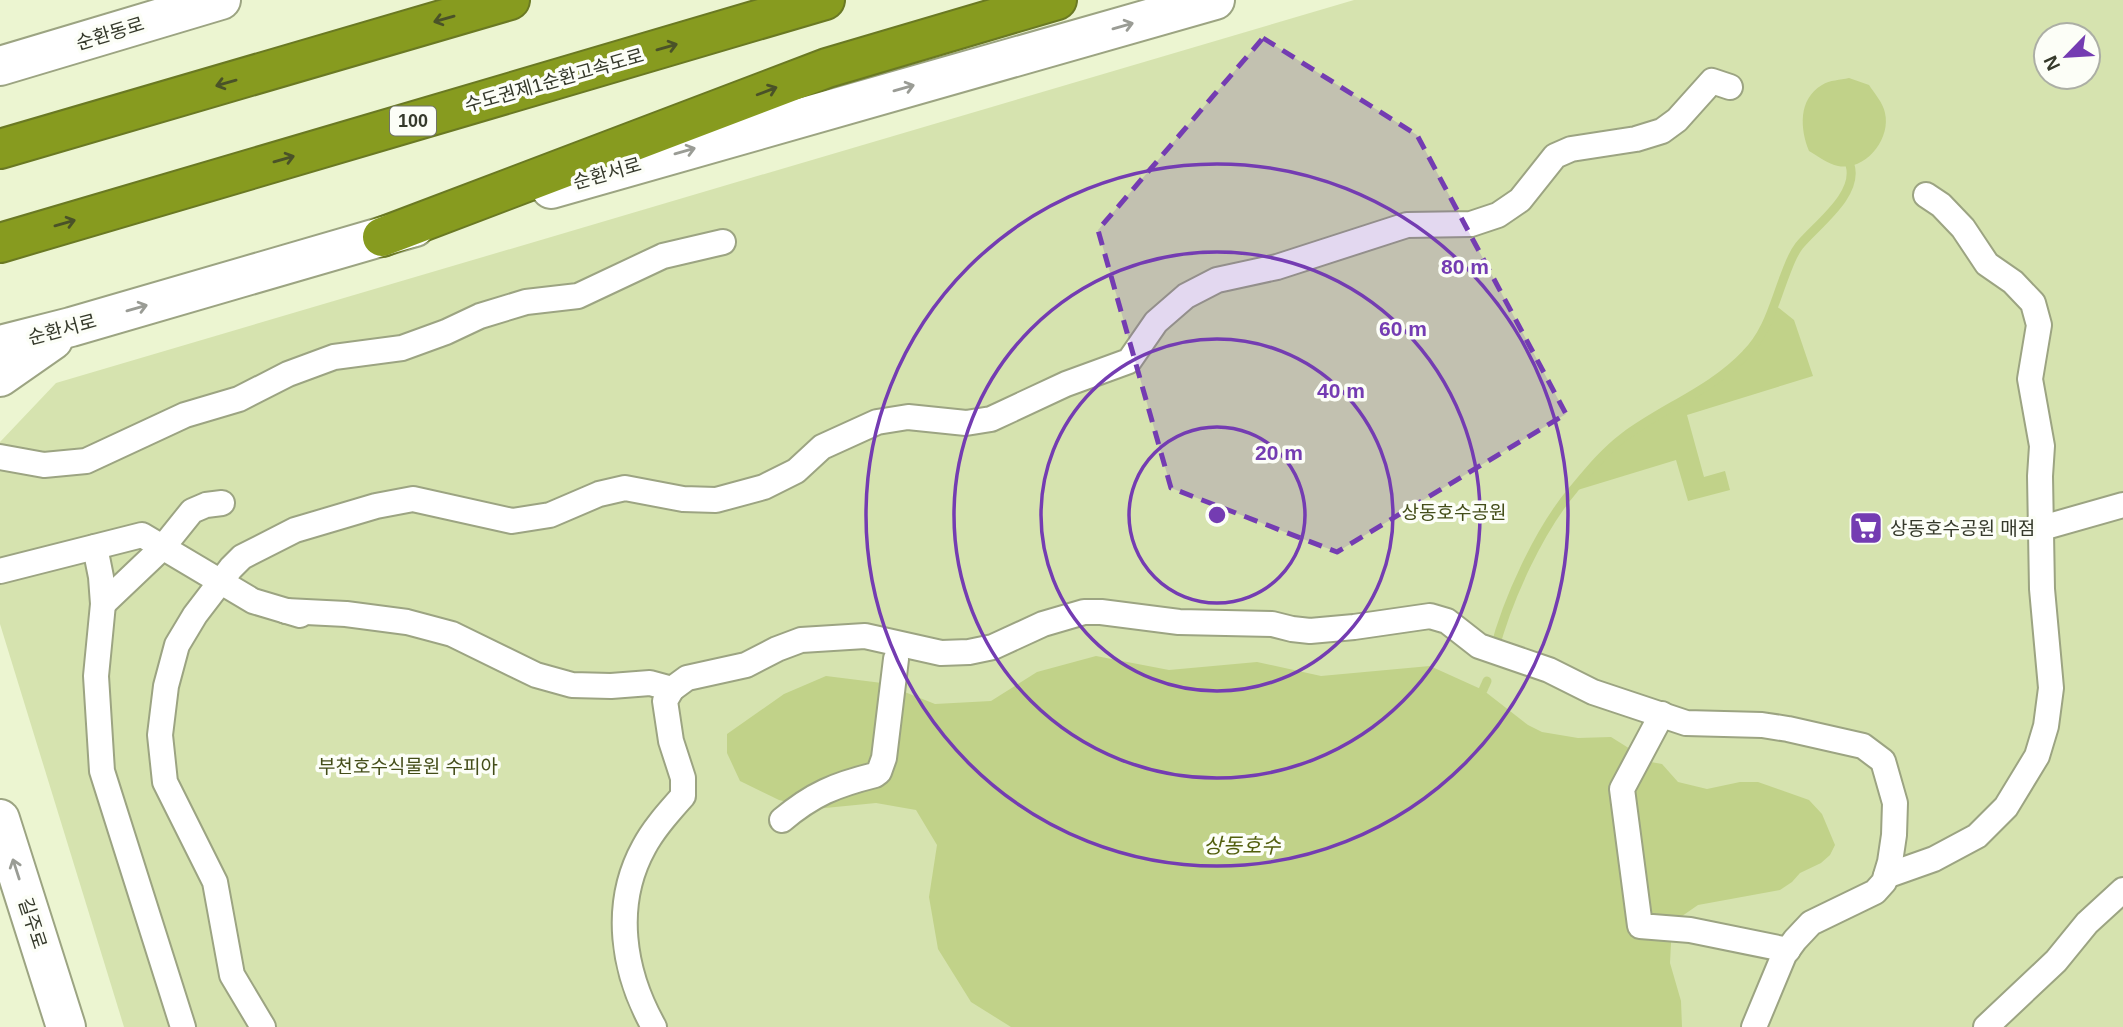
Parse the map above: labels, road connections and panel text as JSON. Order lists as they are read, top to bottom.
{
  "streets": {
    "highway": ["수도권제1순환고속도로", "100"],
    "street": ["순환동로", "순환서로", "길주로"]
  },
  "water": ["상동호수"],
  "parks": ["상동호수공원", "부천호수식물원 수피아"],
  "places": {
    "supermarket": ["상동호수공원 매점"]
  },
  "north": "bottom left",
  "rings": [
    "80 m",
    "60 m",
    "40 m",
    "20 m"
  ]
}
